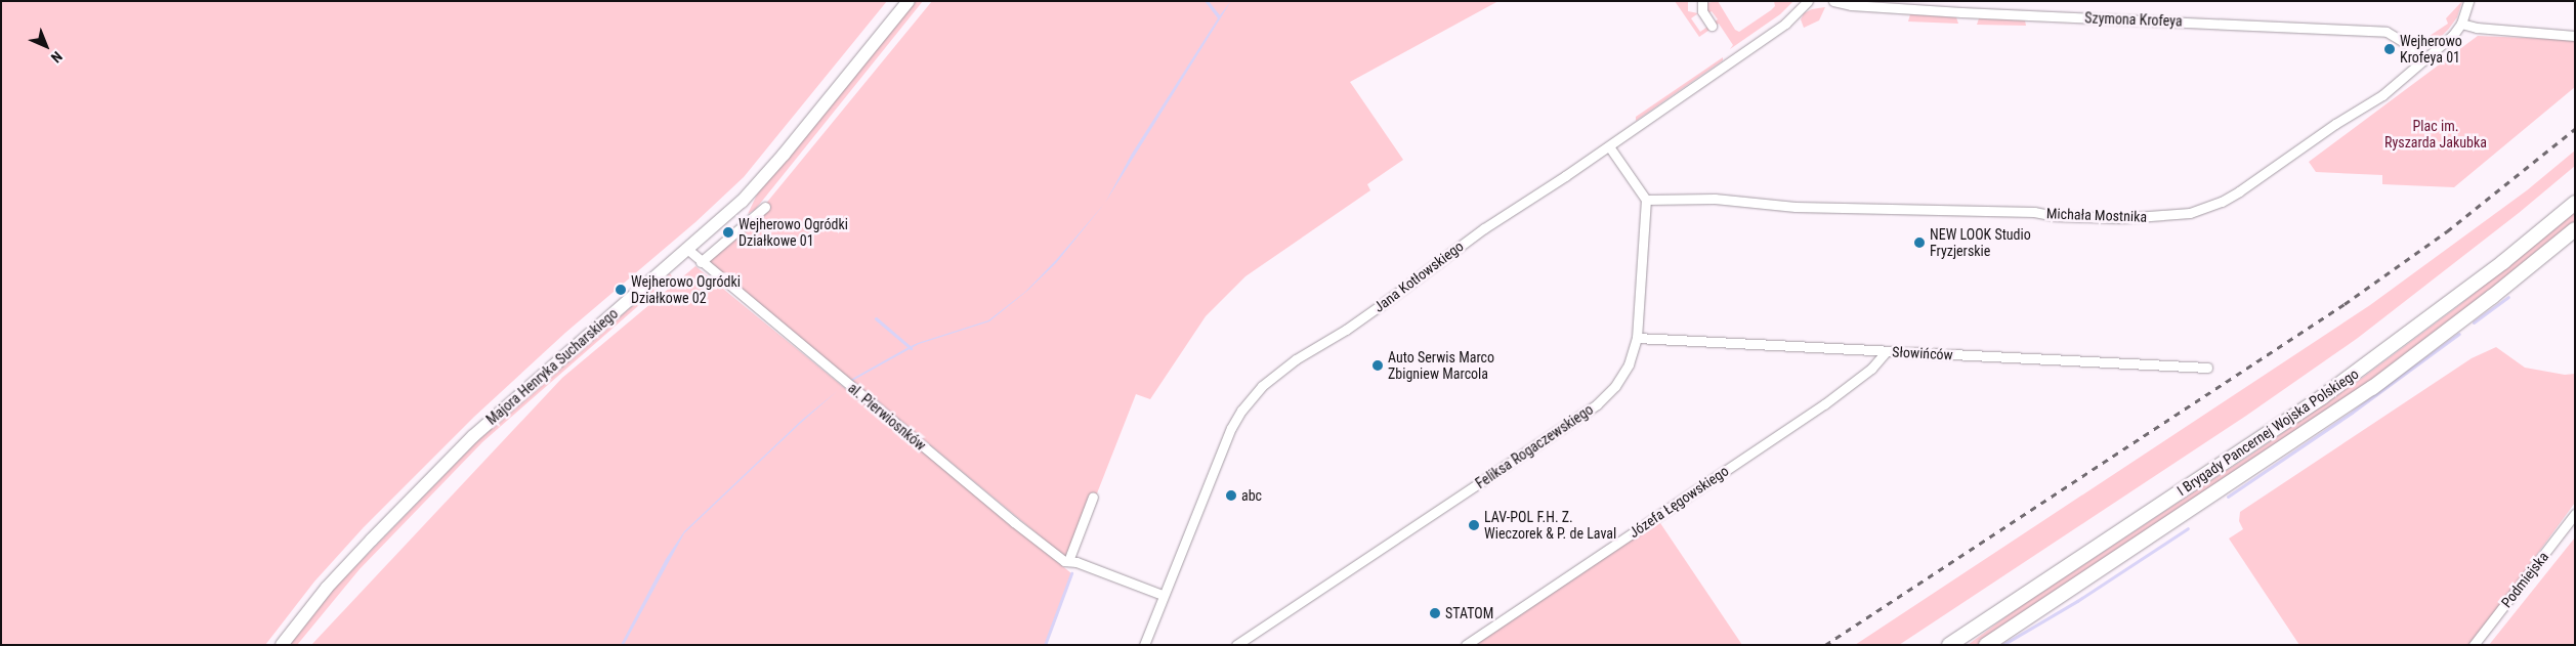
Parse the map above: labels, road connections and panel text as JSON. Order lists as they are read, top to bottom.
{
  "streets": {
    "main road": ["I Brygady Pancernej Wojska Polskiego"],
    "street": [
      "Szymona Krofeya",
      "Michała Mostnika",
      "Jana Kotłowskiego",
      "Słowińców",
      "Majora Henryka Sucharskiego",
      "al. Pierwiosnków",
      "Feliksa Rogaczewskiego",
      "Józefa Łęgowskiego",
      "Podmiejska"
    ]
  },
  "crossings": [
    ["Szymona Krofeya", "Michała Mostnika"],
    ["Michała Mostnika", "Feliksa Rogaczewskiego"],
    ["Jana Kotłowskiego", "al. Pierwiosnków"],
    ["Słowińców", "Feliksa Rogaczewskiego"],
    ["Słowińców", "Józefa Łęgowskiego"],
    ["Majora Henryka Sucharskiego", "al. Pierwiosnków"]
  ],
  "parks": ["Plac im. Ryszarda Jakubka"],
  "places": [
    "Wejherowo Krofeya 01",
    "Wejherowo Ogródki Działkowe 01",
    "NEW LOOK Studio Fryzjerskie",
    "Wejherowo Ogródki Działkowe 02",
    "Auto Serwis Marco Zbigniew Marcola",
    "abc",
    "LAV-POL F.H. Z. Wieczorek & P. de Laval",
    "STATOM"
  ],
  "north": "bottom right"
}
